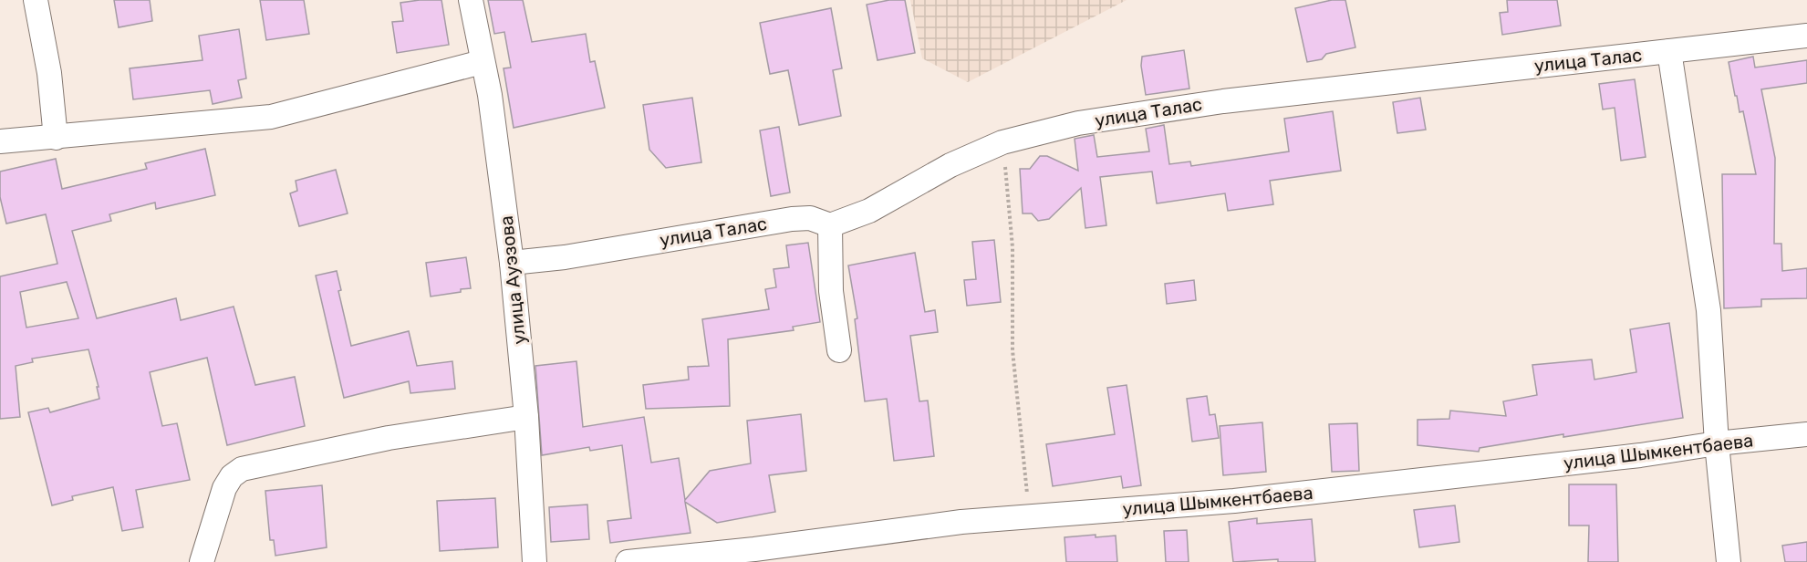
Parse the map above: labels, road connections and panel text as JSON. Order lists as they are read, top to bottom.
{
  "streets": {
    "street": ["улица Талас", "улица Ауэзова", "улица Шымкентбаева"]
  },
  "crossings": [
    ["улица Талас", "улица Ауэзова"]
  ]
}
